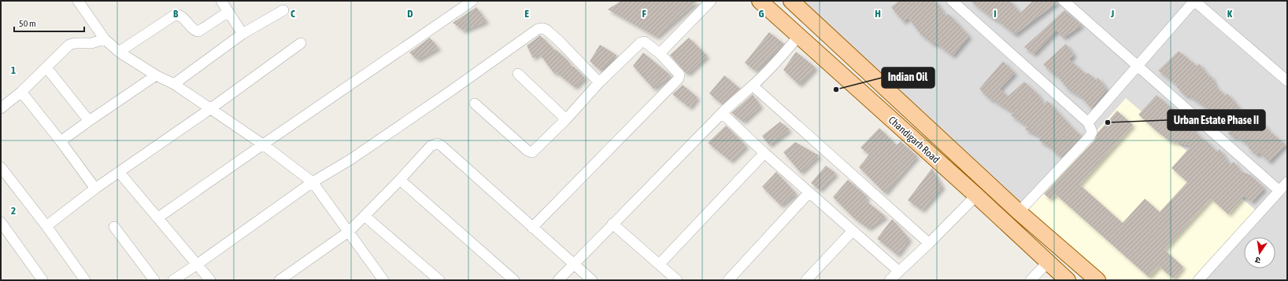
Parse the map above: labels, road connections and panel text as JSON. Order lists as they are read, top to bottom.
{
  "streets": {
    "main road": ["Chandigarh Road"]
  },
  "places": ["Indian Oil", "Urban Estate Phase II"],
  "scale_bar": "50 m",
  "north": "bottom",
  "grid": {
    "columns": [
      "B",
      "C",
      "D",
      "E",
      "F",
      "G",
      "H",
      "I",
      "J",
      "K"
    ],
    "rows": ["1", "2"]
  }
}
